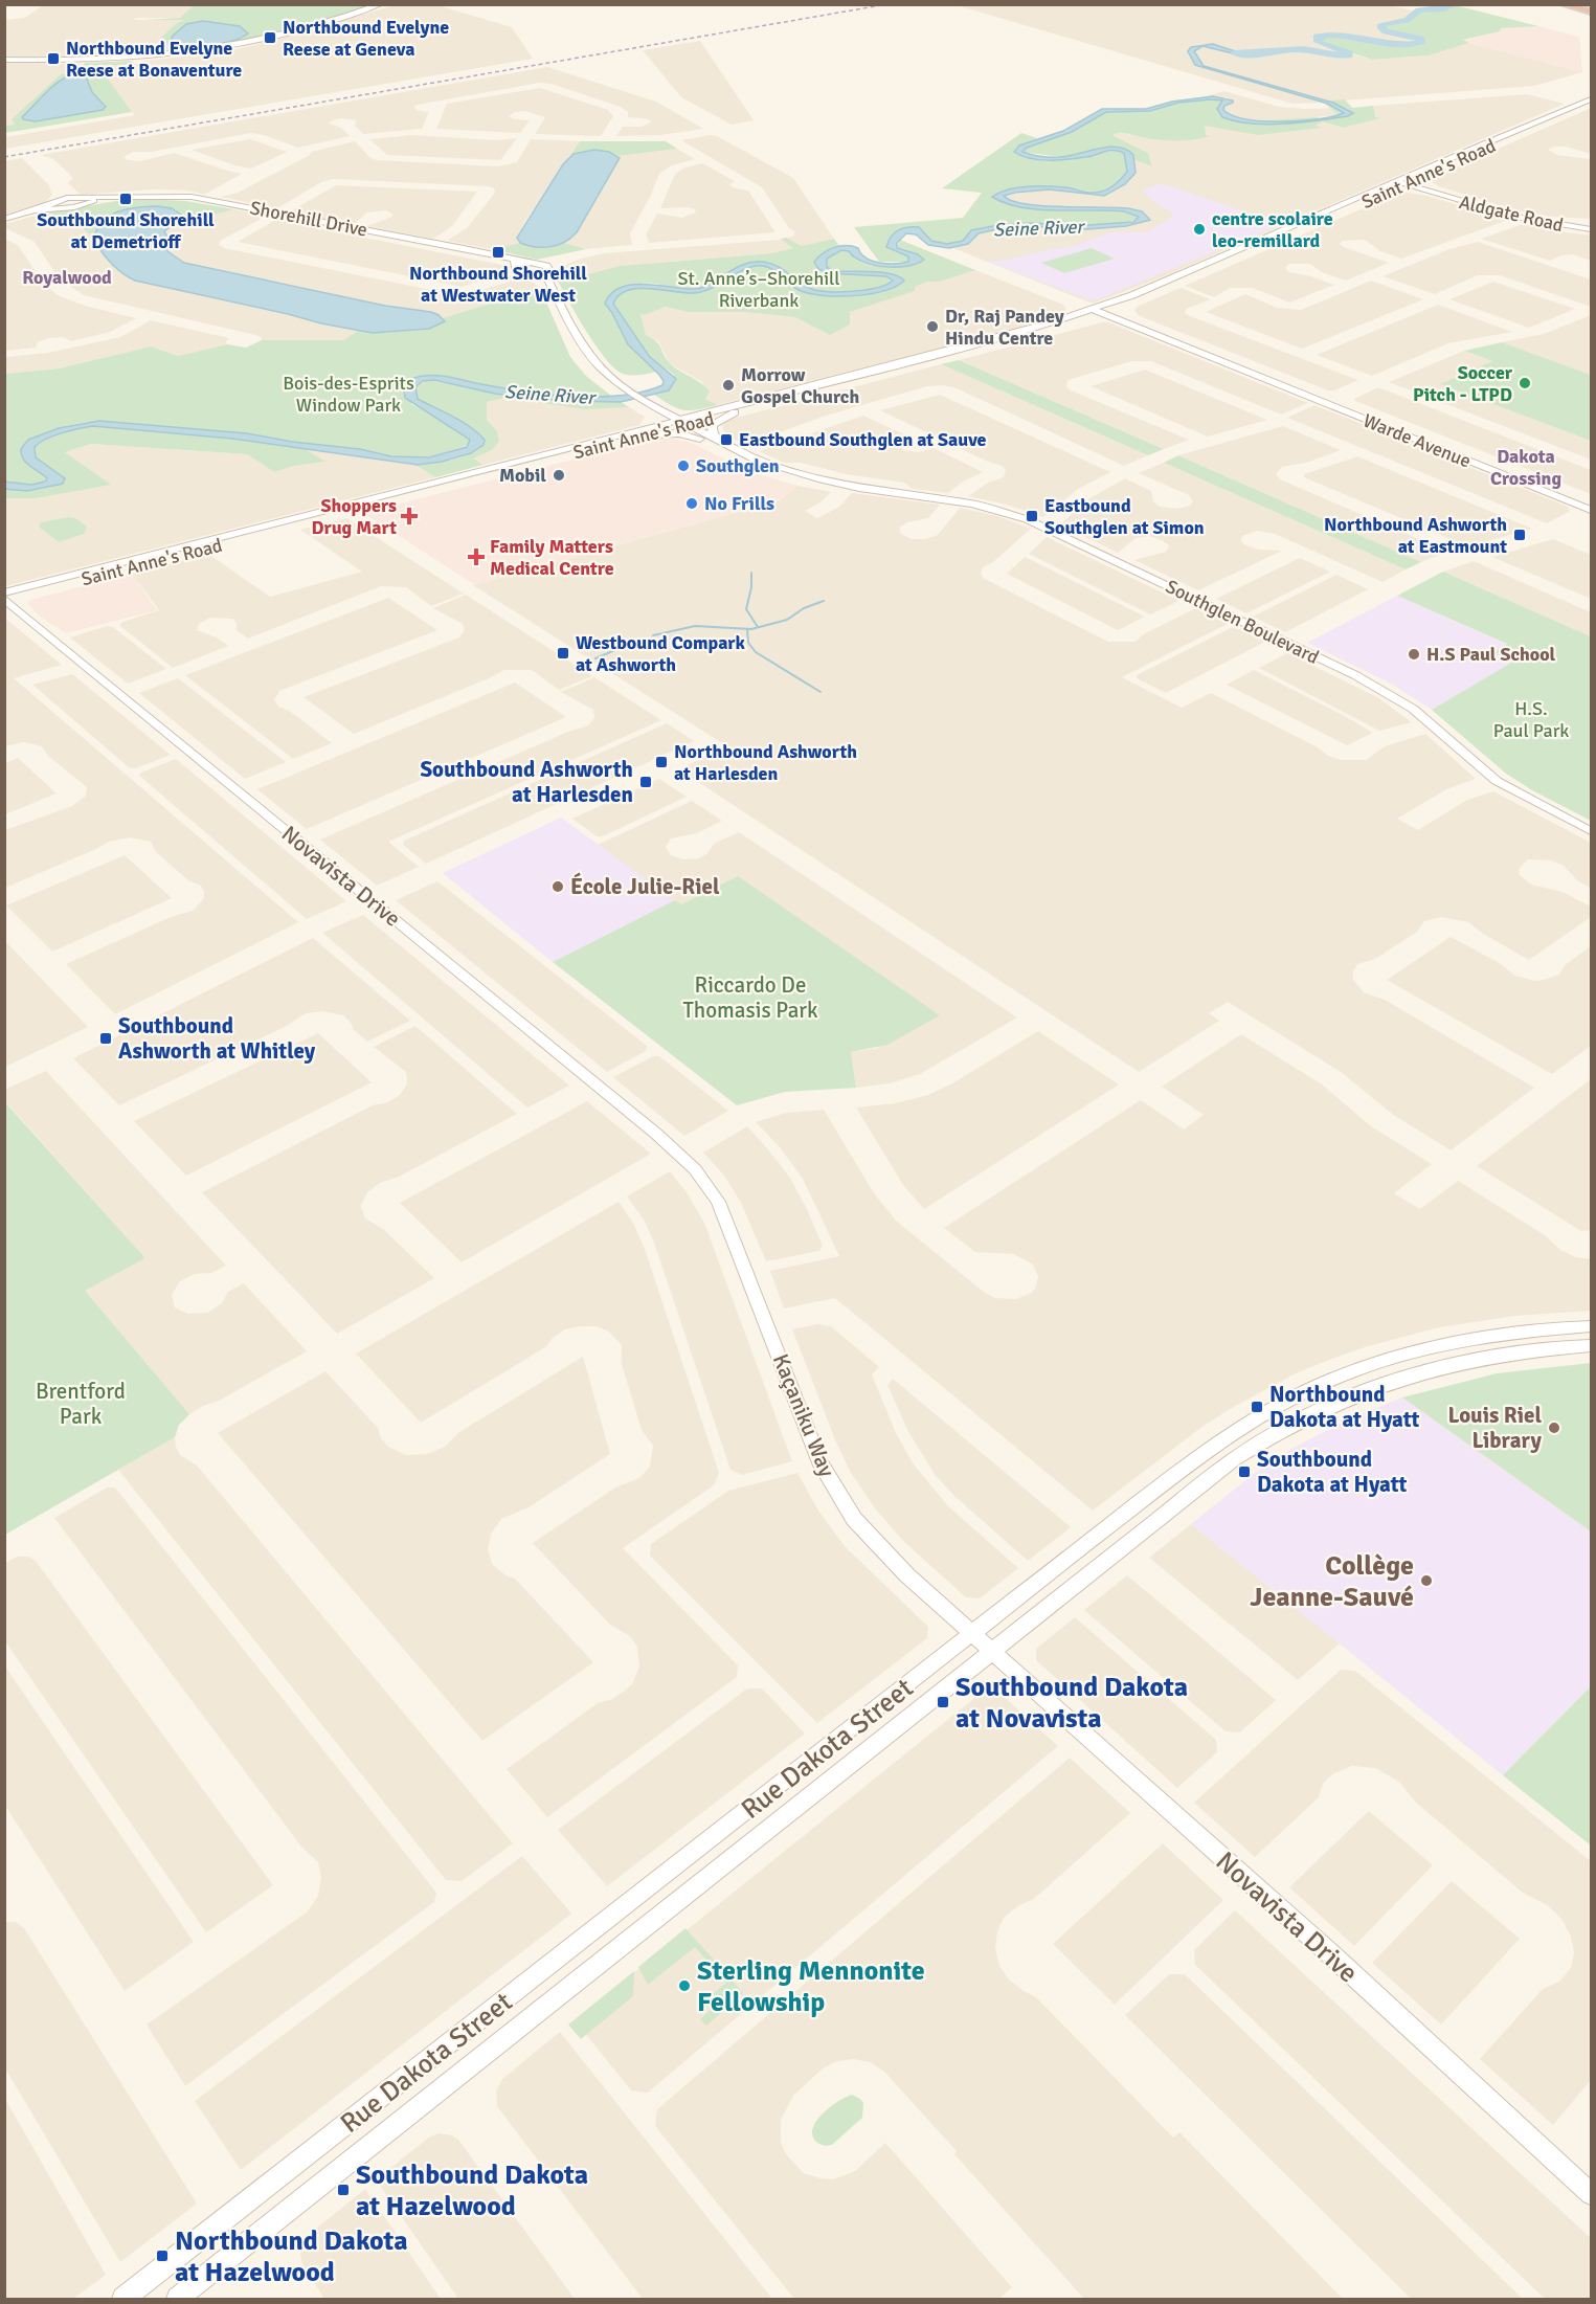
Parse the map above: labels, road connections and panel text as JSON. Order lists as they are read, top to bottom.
{
  "streets": {
    "main road": [
      "Saint Anne's Road",
      "Aldgate Road",
      "Shorehill Drive",
      "Warde Avenue",
      "Southglen Boulevard",
      "Novavista Drive",
      "Kaçaniku Way",
      "Rue Dakota Street"
    ]
  },
  "crossings": [
    ["Saint Anne's Road", "Aldgate Road"],
    ["Saint Anne's Road", "Warde Avenue"],
    ["Saint Anne's Road", "Southglen Boulevard"],
    ["Saint Anne's Road", "Novavista Drive"],
    ["Novavista Drive", "Kaçaniku Way"],
    ["Novavista Drive", "Rue Dakota Street"],
    ["Kaçaniku Way", "Rue Dakota Street"]
  ],
  "districts": ["Royalwood", "Dakota Crossing"],
  "water": ["Seine River"],
  "parks": [
    "St. Anne’s–Shorehill Riverbank",
    "Bois-des-Esprits Window Park",
    "H.S. Paul Park",
    "Riccardo De Thomasis Park",
    "Brentford Park"
  ],
  "places": {
    "transit": [
      "Northbound Evelyne Reese at Geneva",
      "Northbound Evelyne Reese at Bonaventure",
      "Southbound Shorehill at Demetrioff",
      "Northbound Shorehill at Westwater West",
      "Eastbound Southglen at Sauve",
      "Eastbound Southglen at Simon",
      "Northbound Ashworth at Eastmount",
      "Westbound Compark at Ashworth",
      "Northbound Ashworth at Harlesden",
      "Southbound Ashworth at Harlesden",
      "Southbound Ashworth at Whitley",
      "Northbound Dakota at Hyatt",
      "Southbound Dakota at Hyatt",
      "Southbound Dakota at Novavista",
      "Southbound Dakota at Hazelwood",
      "Northbound Dakota at Hazelwood"
    ],
    "other": [
      "centre scolaire leo-remillard",
      "Dr, Raj Pandey Hindu Centre",
      "Soccer Pitch - LTPD",
      "Morrow Gospel Church",
      "Southglen",
      "Mobil",
      "No Frills",
      "H.S Paul School",
      "École Julie-Riel",
      "Louis Riel Library",
      "Collège Jeanne-Sauvé",
      "Sterling Mennonite Fellowship"
    ],
    "health": ["Shoppers Drug Mart", "Family Matters Medical Centre"]
  }
}
